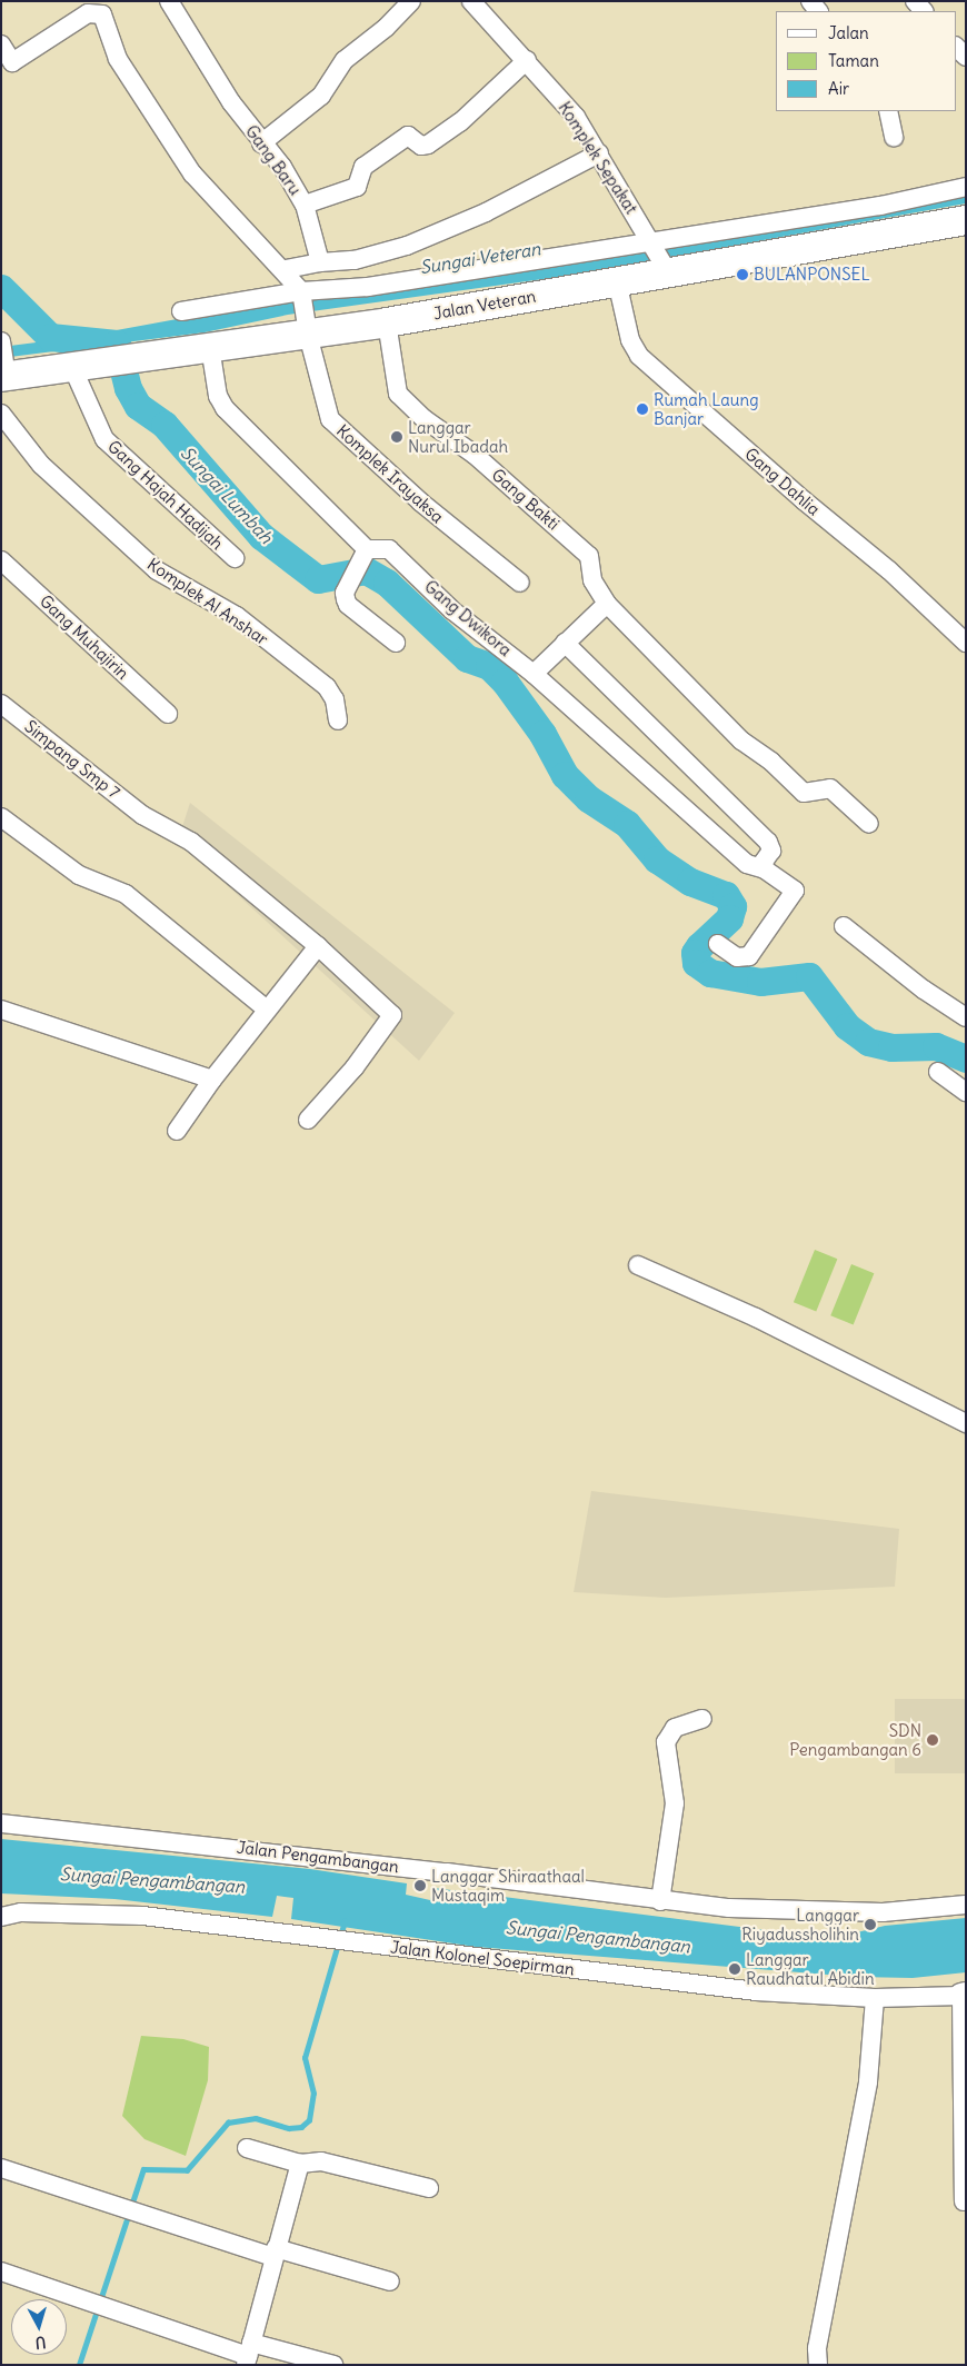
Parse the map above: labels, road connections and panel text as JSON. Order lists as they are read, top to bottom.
{
  "streets": {
    "main road": ["Jalan Veteran"],
    "street": [
      "Komplek Sepakat",
      "Gang Baru",
      "Komplek Irayaksa",
      "Gang Dahlia",
      "Gang Hajah Hadijah",
      "Gang Bakti",
      "Komplek Al Anshar",
      "Gang Dwikora",
      "Gang Muhajirin",
      "Simpang Smp 7",
      "Jalan Pengambangan",
      "Jalan Kolonel Soepirman"
    ]
  },
  "crossings": [
    ["Komplek Sepakat", "Jalan Veteran"],
    ["Jalan Veteran", "Komplek Irayaksa"],
    ["Jalan Veteran", "Gang Dahlia"],
    ["Jalan Veteran", "Gang Hajah Hadijah"],
    ["Jalan Veteran", "Gang Bakti"]
  ],
  "water": ["Sungai Veteran", "Sungai Lumbah", "Sungai Pengambangan"],
  "places": [
    "BULANPONSEL",
    "Rumah Laung Banjar",
    "Langgar Nurul Ibadah",
    "SDN Pengambangan 6",
    "Langgar Shiraathaal Mustaqim",
    "Langgar Riyadussholihin",
    "Langgar Raudhatul Abidin"
  ],
  "legend": ["Jalan", "Taman", "Air"],
  "north": "bottom"
}
